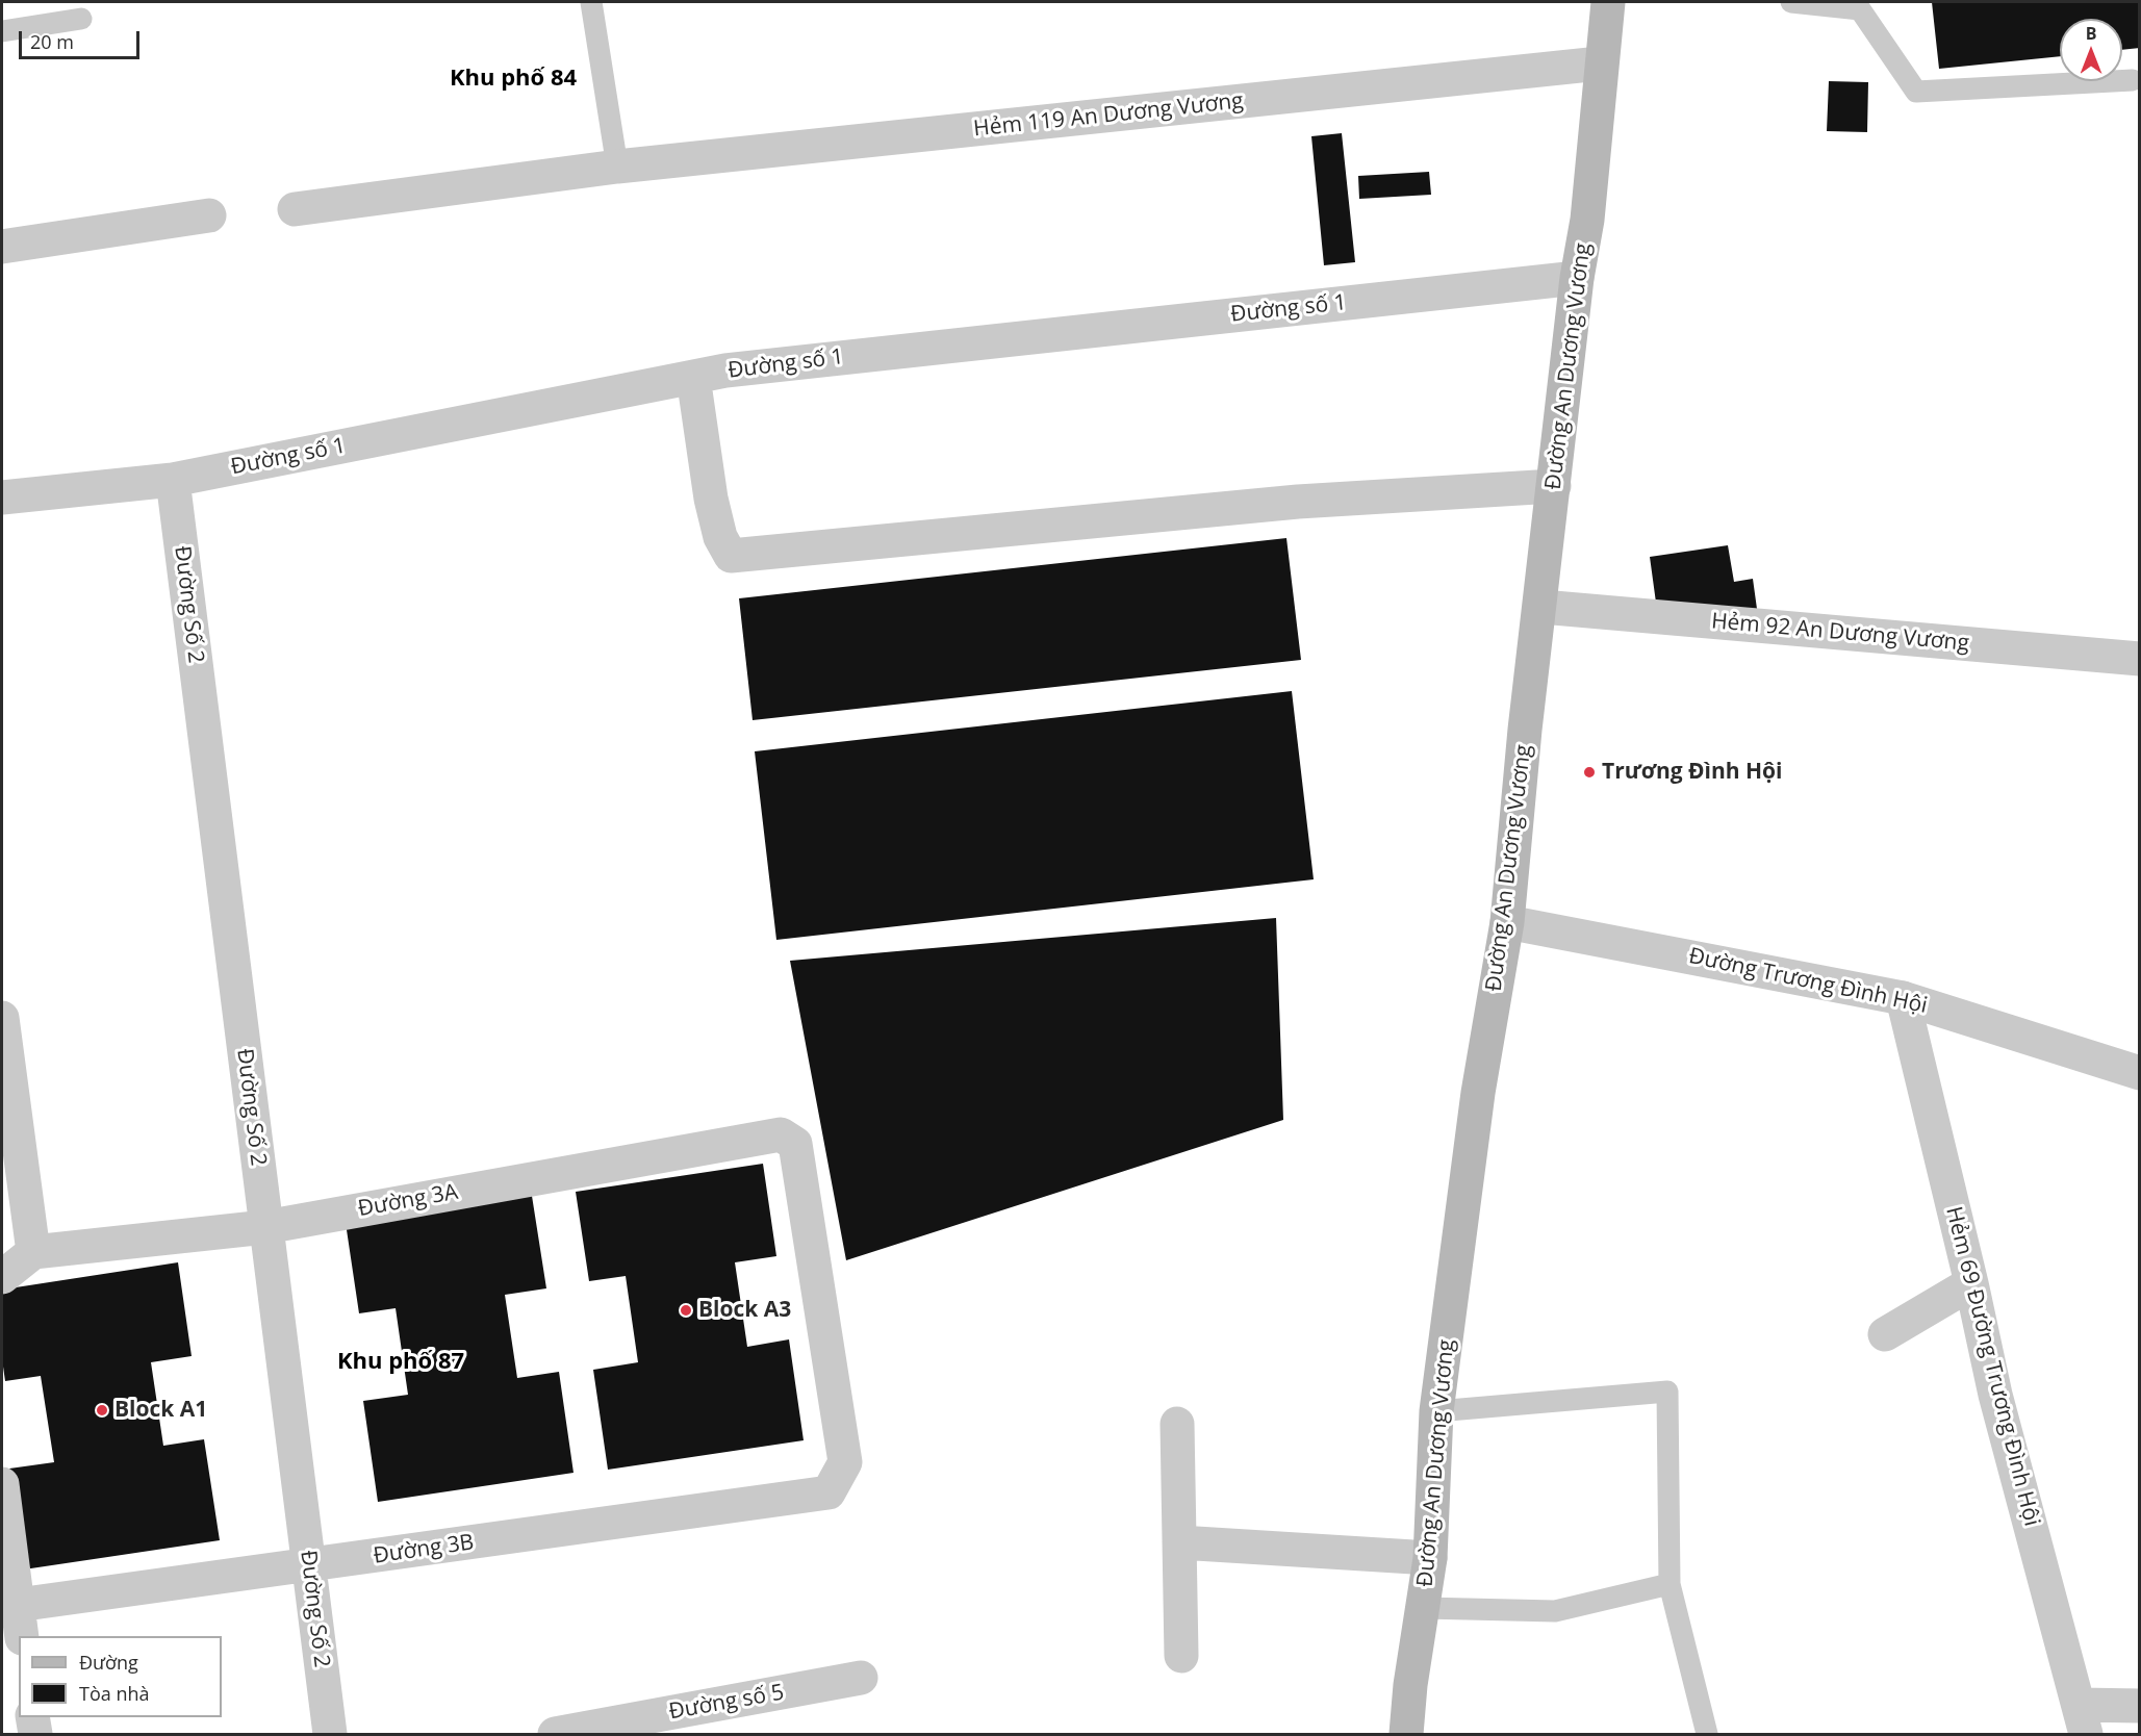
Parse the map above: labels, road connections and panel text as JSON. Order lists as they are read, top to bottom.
{
  "streets": {
    "main road": ["Đường An Dương Vương"],
    "street": [
      "Hẻm 119 An Dương Vương",
      "Đường số 1",
      "Đường Số 2",
      "Hẻm 92 An Dương Vương",
      "Đường Trương Đình Hội",
      "Đường 3A",
      "Hẻm 69 Đường Trương Đình Hội",
      "Đường 3B",
      "Đường số 5"
    ]
  },
  "crossings": [
    ["Hẻm 119 An Dương Vương", "Đường An Dương Vương"],
    ["Đường số 1", "Đường An Dương Vương"],
    ["Đường số 1", "Đường Số 2"],
    ["Đường An Dương Vương", "Hẻm 92 An Dương Vương"],
    ["Đường An Dương Vương", "Đường Trương Đình Hội"],
    ["Đường Số 2", "Đường 3A"],
    ["Đường Số 2", "Đường 3B"],
    ["Đường Trương Đình Hội", "Hẻm 69 Đường Trương Đình Hội"],
    ["Đường 3A", "Đường 3B"]
  ],
  "districts": ["Khu phố 84", "Khu phố 87"],
  "places": ["Trương Đình Hội", "Block A3", "Block A1"],
  "legend": ["Đường", "Tòa nhà"],
  "scale_bar": "20 m",
  "north": "top"
}
